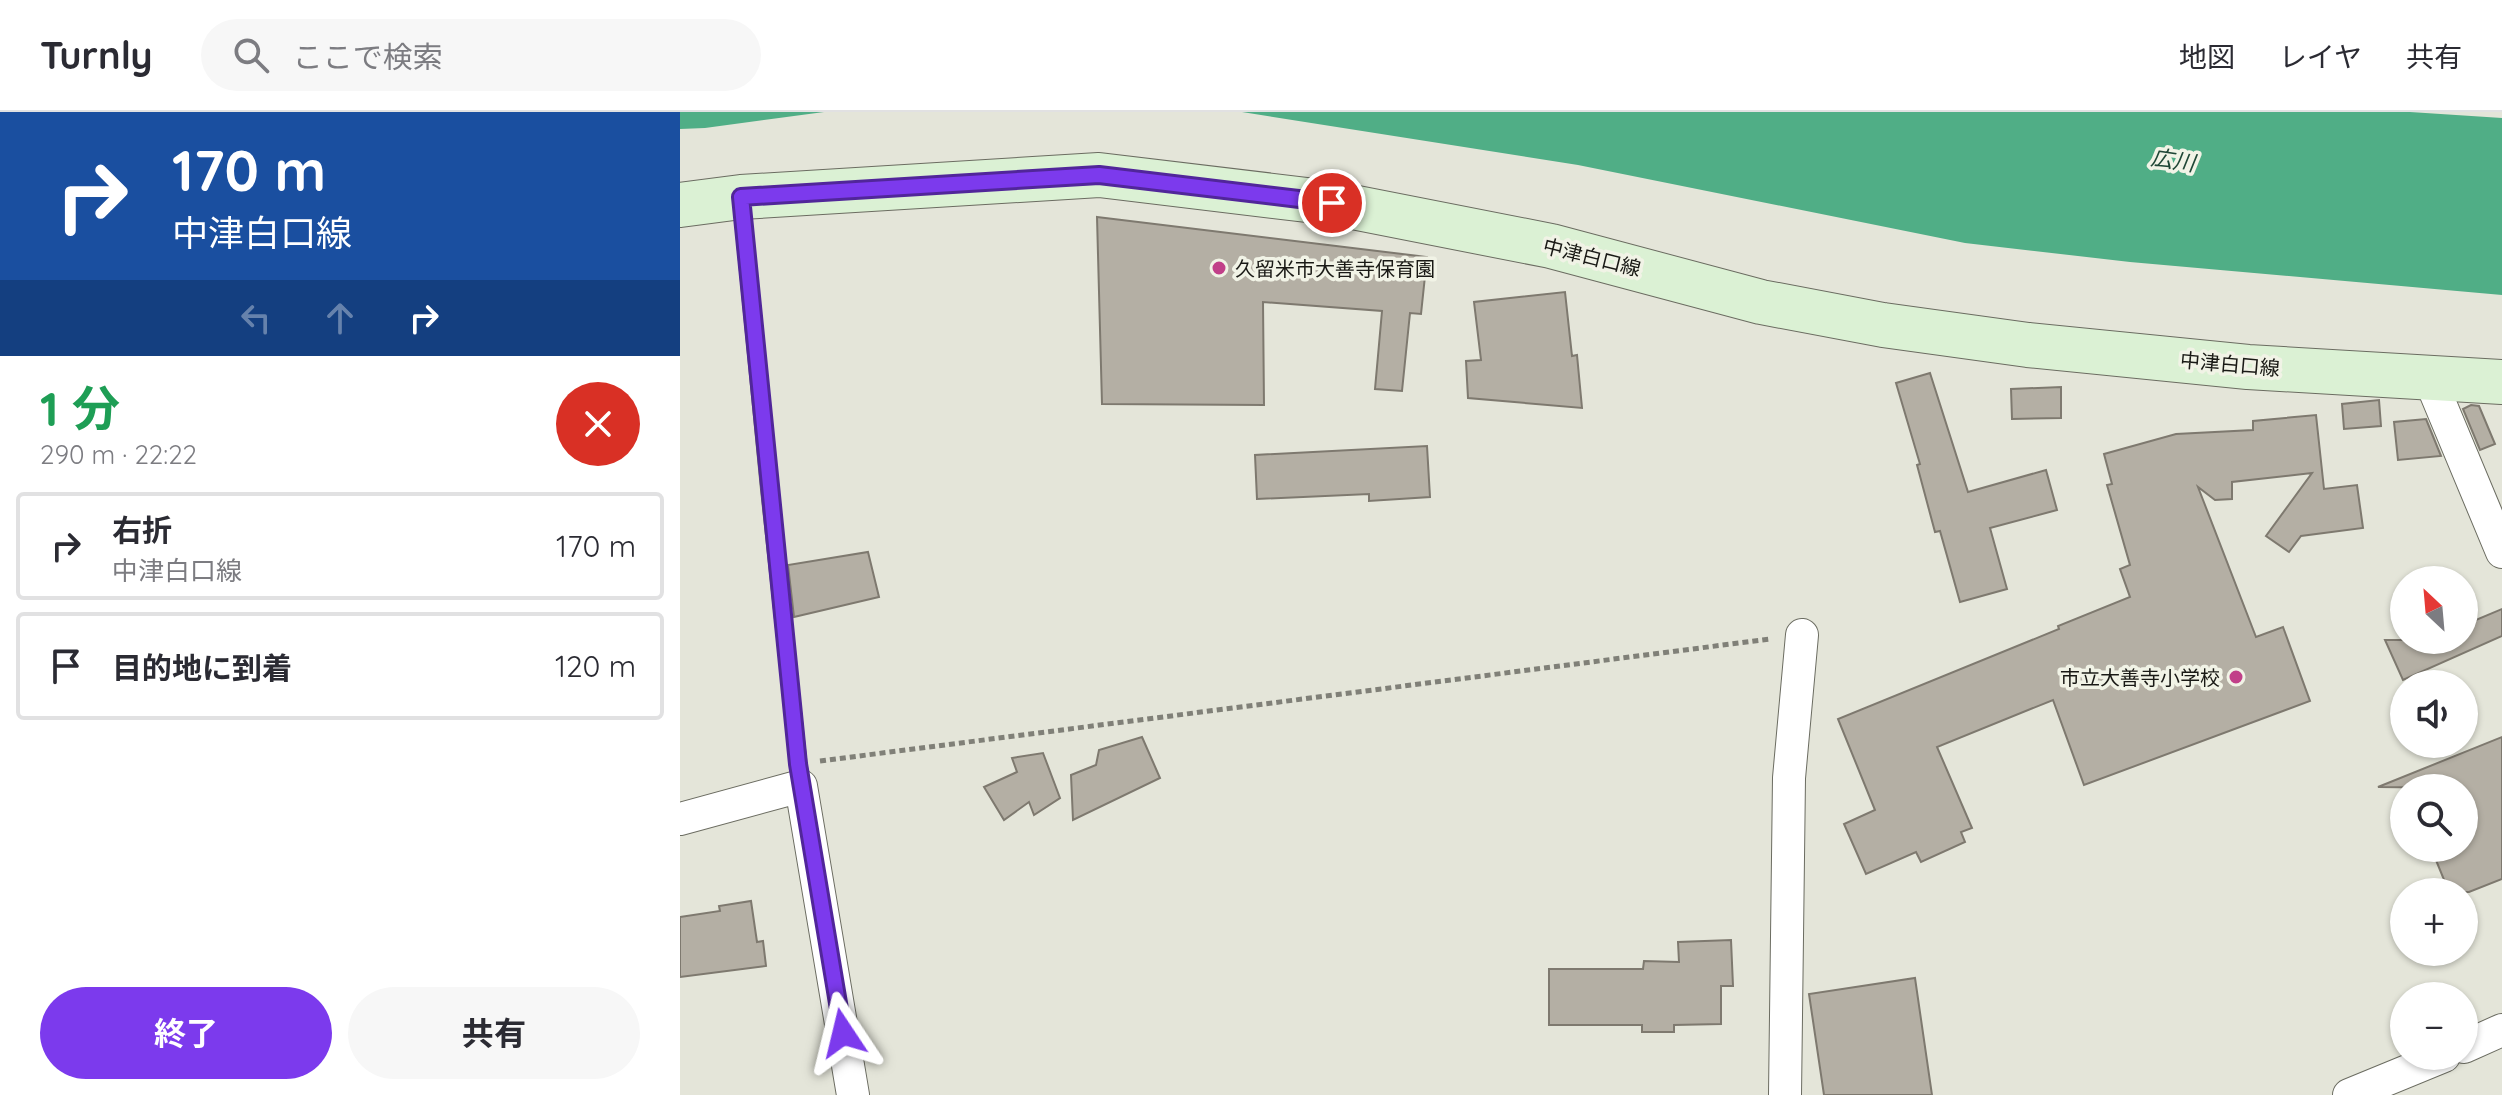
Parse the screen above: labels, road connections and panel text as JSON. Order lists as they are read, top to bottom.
{
  "streets": {
    "main road": ["中津白口線"]
  },
  "water": ["広川"],
  "places": ["久留米市大善寺保育園", "市立大善寺小学校"],
  "north": "top left",
  "page": {
    "header": "Turnly",
    "search": "ここで検索",
    "nav": ["地図", "レイヤ", "共有"],
    "turn": ["170 m", "中津白口線"],
    "heading": ["1 分", "290 m · 22:22"],
    "list": [
      {
        "name": "右折",
        "note": "中津白口線",
        "value": "170 m"
      },
      {
        "name": "目的地に到着",
        "value": "120 m"
      }
    ],
    "map_buttons": ["+", "−"],
    "buttons": ["終了", "共有"]
  }
}
